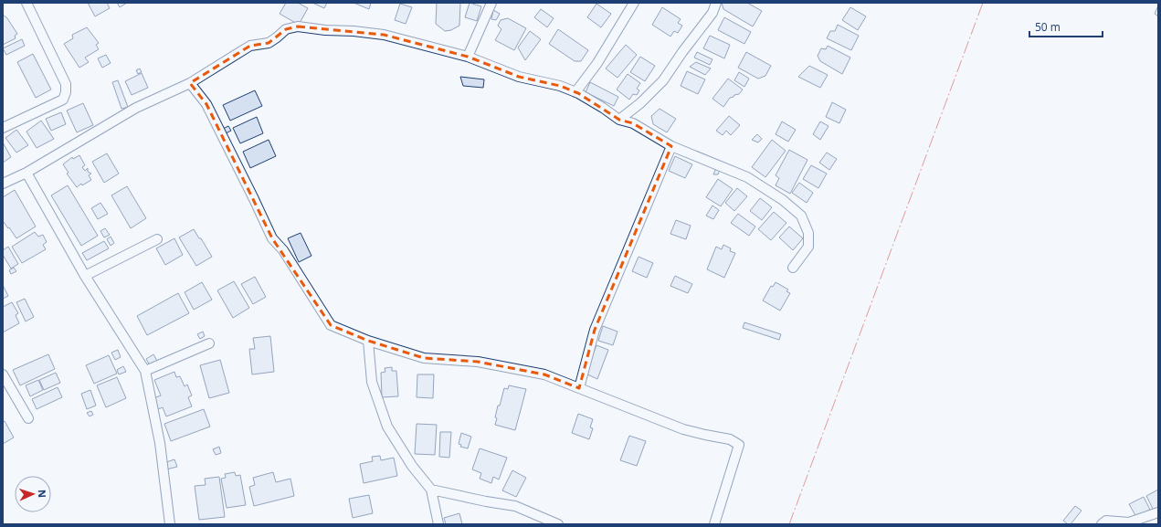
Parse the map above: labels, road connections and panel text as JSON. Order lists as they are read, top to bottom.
{
  "scale_bar": "50 m",
  "north": "right"
}
